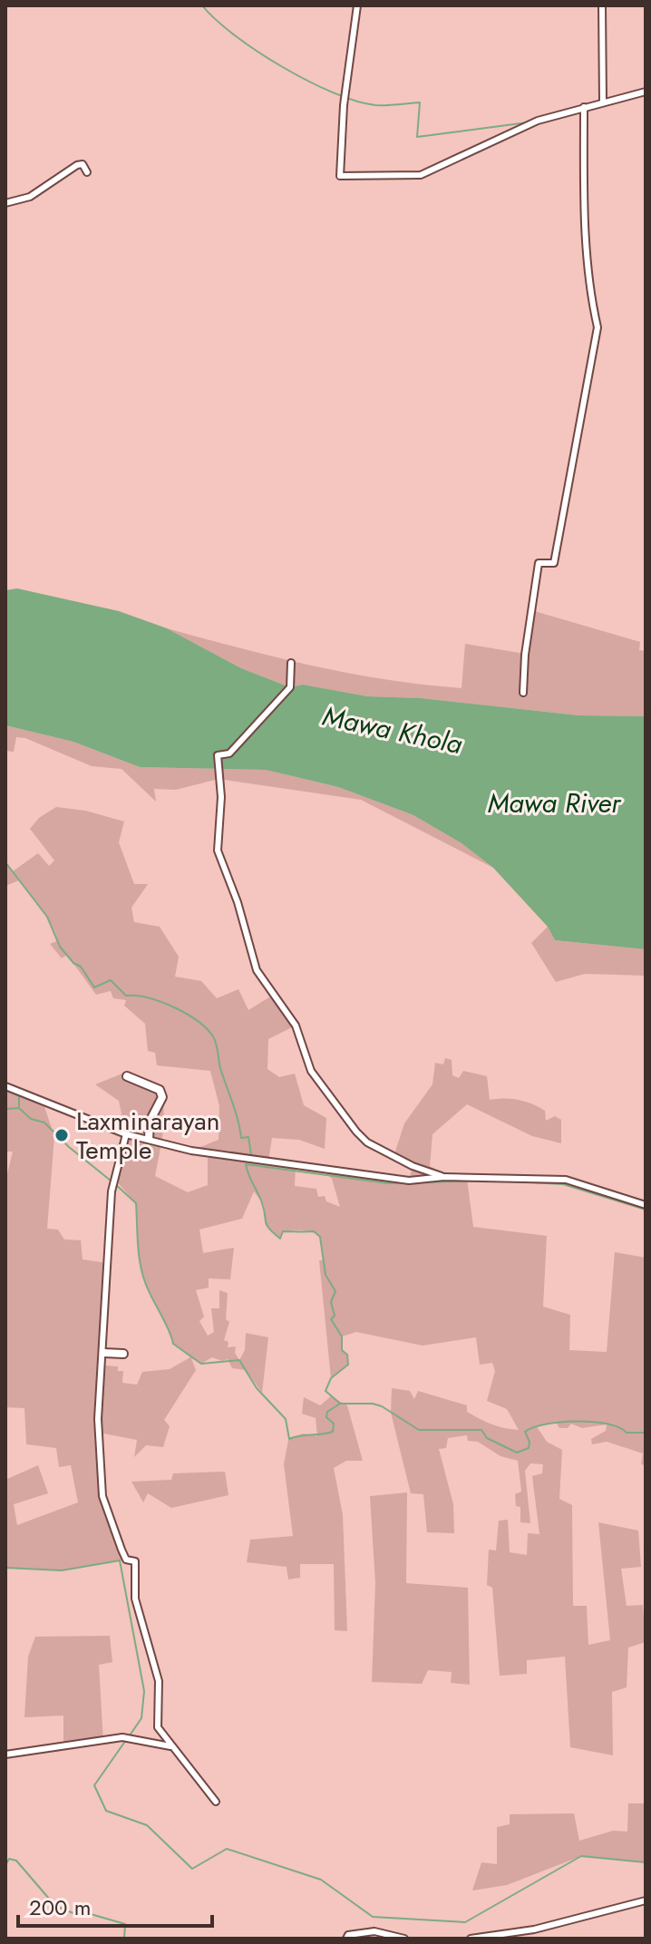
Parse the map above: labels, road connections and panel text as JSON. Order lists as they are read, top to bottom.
{
  "water": ["Mawa Khola", "Mawa River"],
  "places": ["Laxminarayan Temple"],
  "scale_bar": "200 m"
}
